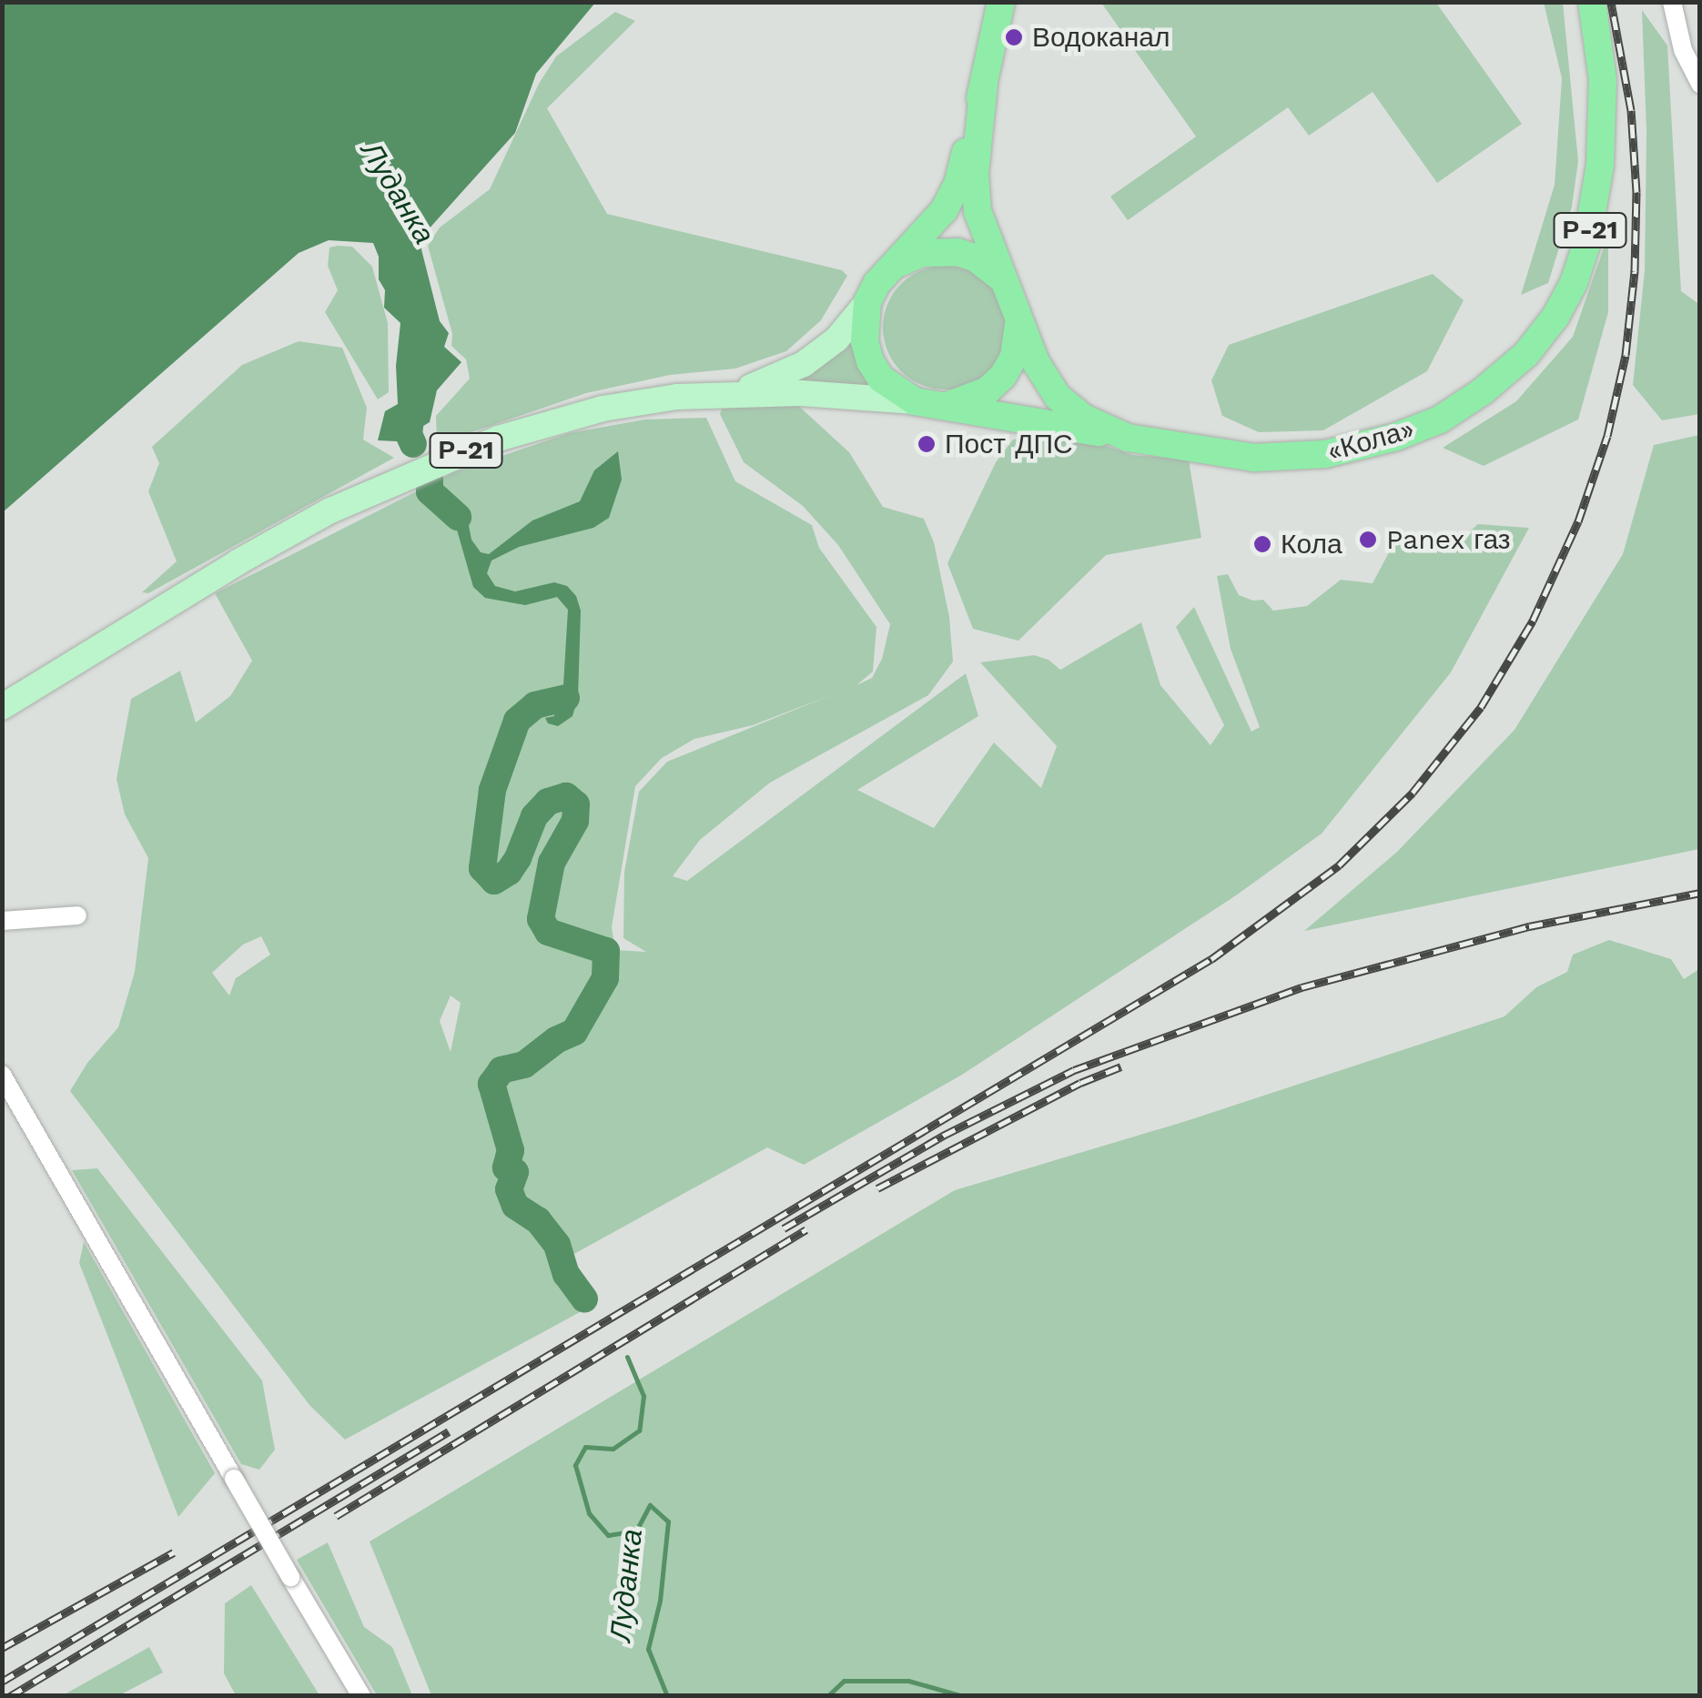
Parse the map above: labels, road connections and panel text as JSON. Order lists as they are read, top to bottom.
{
  "streets": {
    "highway": ["Р-21", "«Кола»"]
  },
  "crossings": [
    ["Р-21", "«Кола»"]
  ],
  "water": ["Луданка"],
  "places": [
    "Водоканал",
    "Пост ДПС",
    "Panex газ",
    "Кола"
  ]
}
